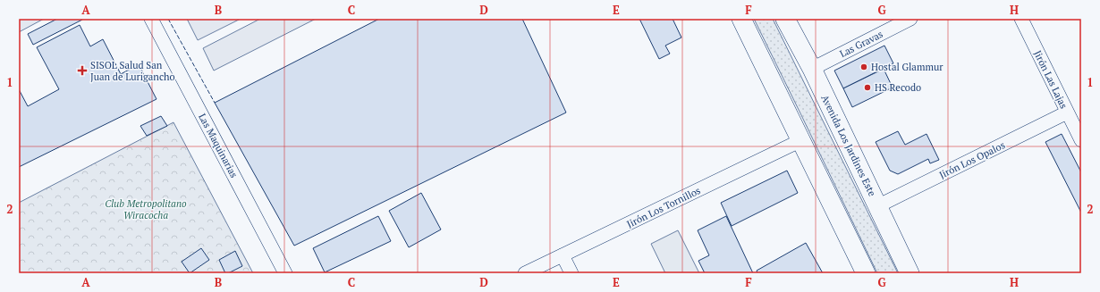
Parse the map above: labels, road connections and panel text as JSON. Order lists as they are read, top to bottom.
{
  "streets": {
    "main road": ["Avenida Los Jardines Este"],
    "street": [
      "Las Gravas",
      "Jirón Las Lajas",
      "Las Maquinarias",
      "Jirón Los Opalos",
      "Jirón Los Tornillos"
    ]
  },
  "crossings": [
    ["Las Gravas", "Avenida Los Jardines Este"],
    ["Jirón Las Lajas", "Jirón Los Opalos"],
    ["Avenida Los Jardines Este", "Jirón Los Opalos"]
  ],
  "parks": ["Club Metropolitano Wiracocha"],
  "places": {
    "other": ["Hostal Glammur", "HS Recodo"],
    "health": ["SISOL Salud San Juan de Lurigancho"]
  },
  "grid": {
    "columns": [
      "A",
      "B",
      "C",
      "D",
      "E",
      "F",
      "G",
      "H"
    ],
    "rows": ["1", "2"]
  }
}
